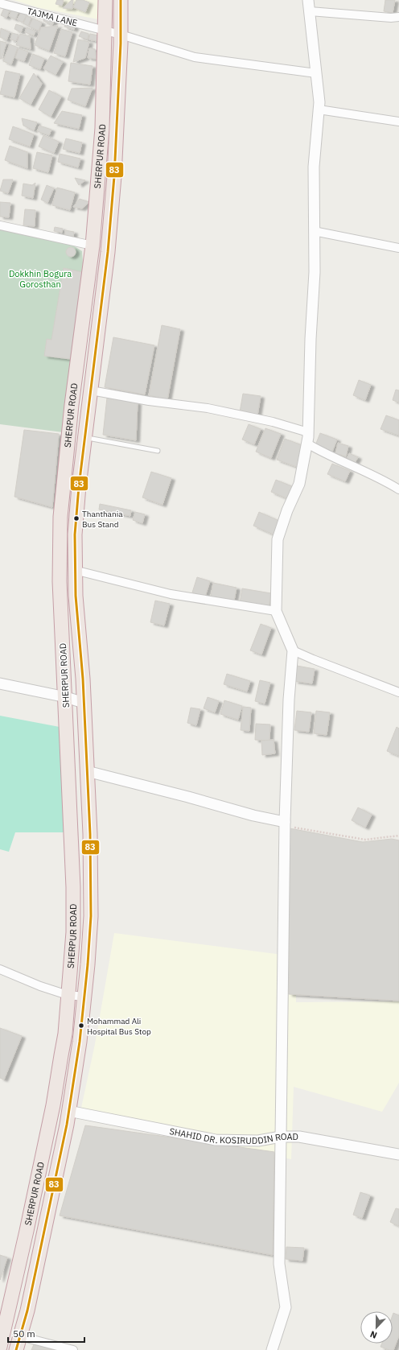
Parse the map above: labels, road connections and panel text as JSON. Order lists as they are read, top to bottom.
{
  "streets": {
    "highway": ["SHERPUR ROAD"],
    "street": ["TAJMA LANE", "SHAHID DR. KOSIRUDDIN ROAD"]
  },
  "crossings": [
    ["TAJMA LANE", "SHERPUR ROAD"],
    ["SHERPUR ROAD", "SHAHID DR. KOSIRUDDIN ROAD"]
  ],
  "parks": ["Dokkhin Bogura Gorosthan"],
  "places": ["Thanthania Bus Stand", "Mohammad Ali Hospital Bus Stop"],
  "lines": ["transit line 83"],
  "scale_bar": "50 m",
  "north": "bottom"
}
